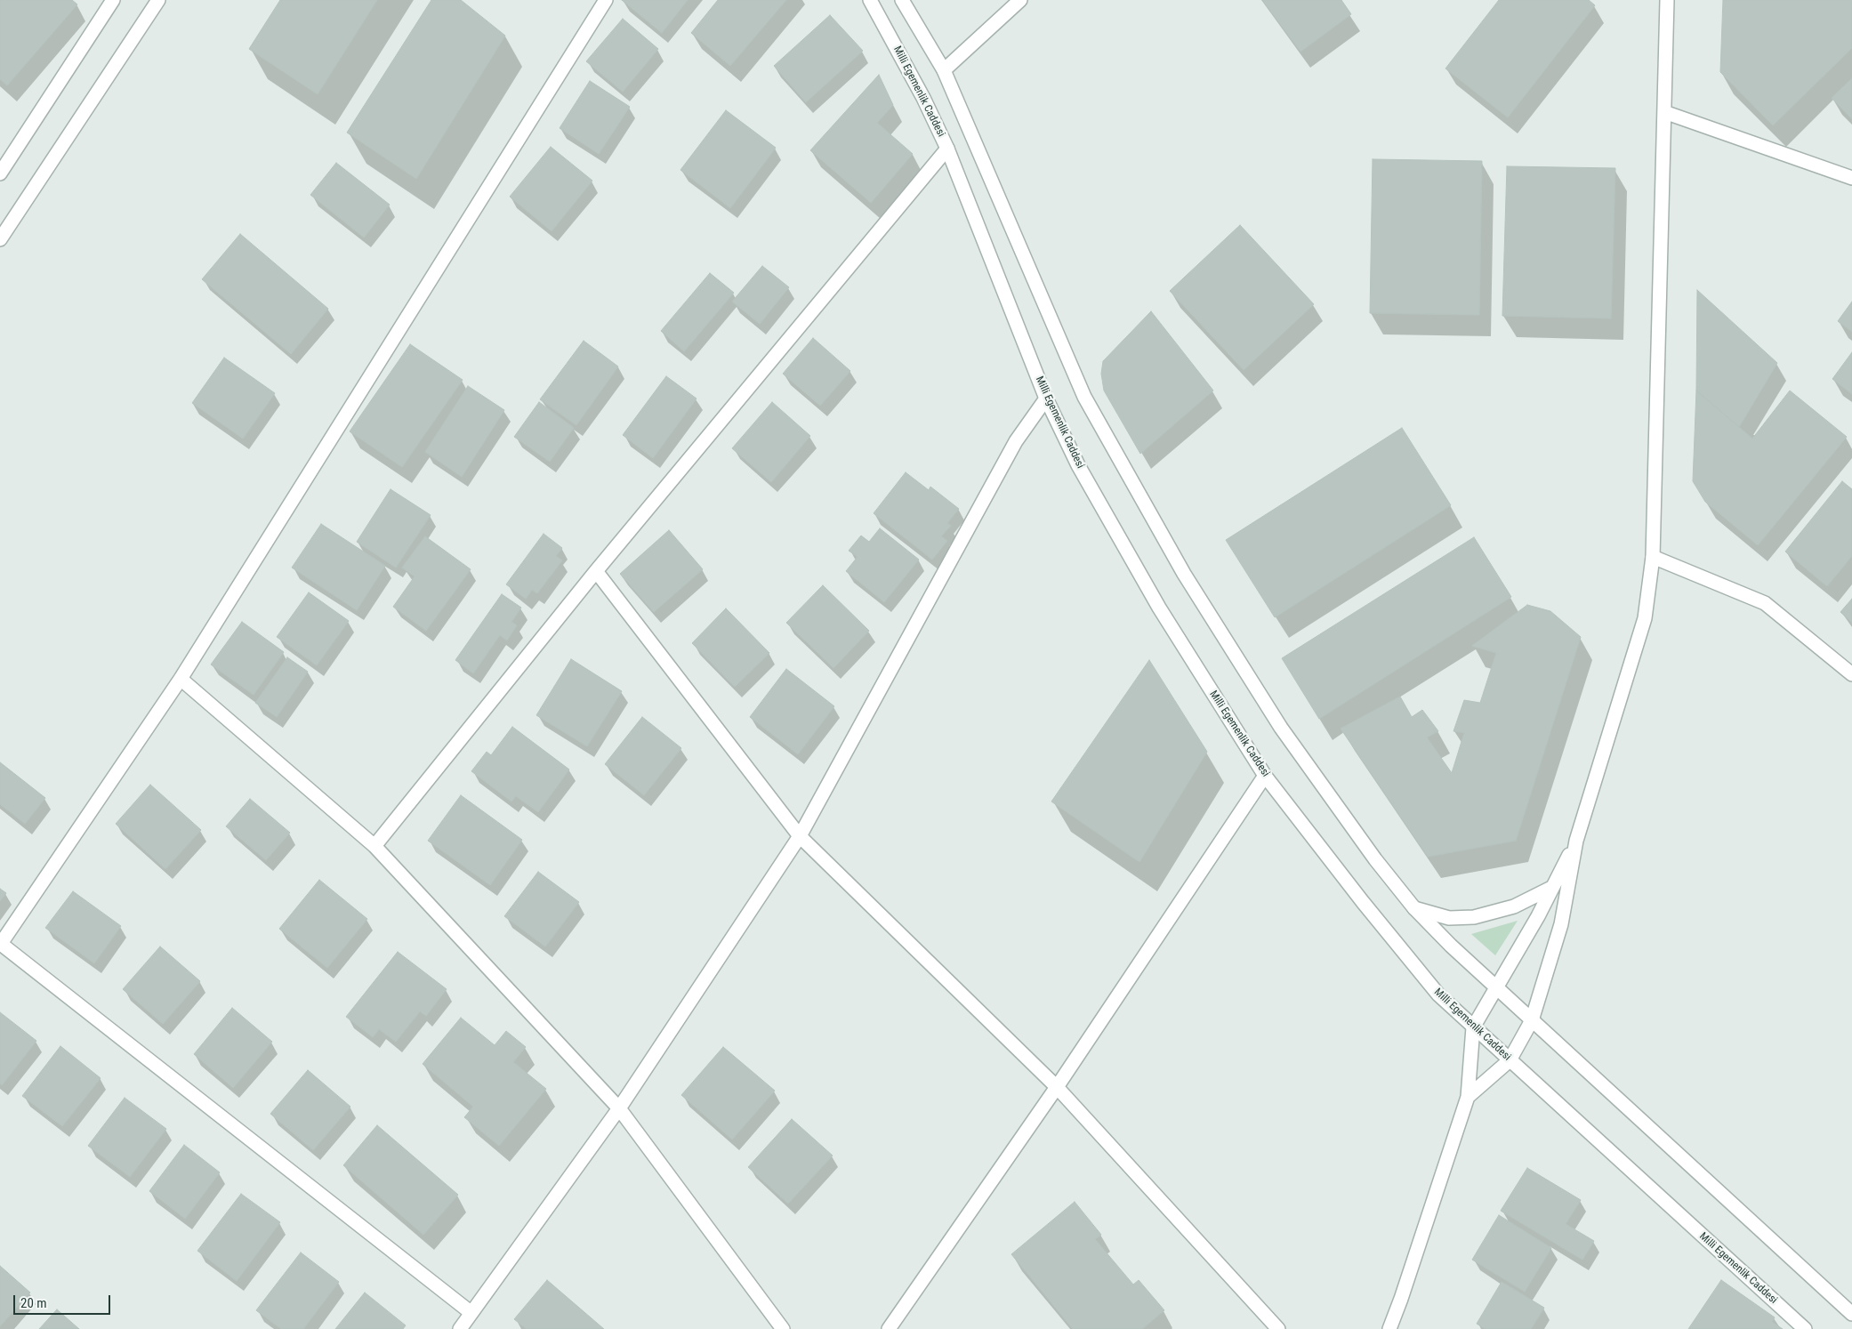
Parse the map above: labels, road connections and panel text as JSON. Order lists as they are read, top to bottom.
{
  "streets": {
    "street": ["Milli Egemenlik Caddesi"]
  },
  "scale_bar": "20 m"
}
